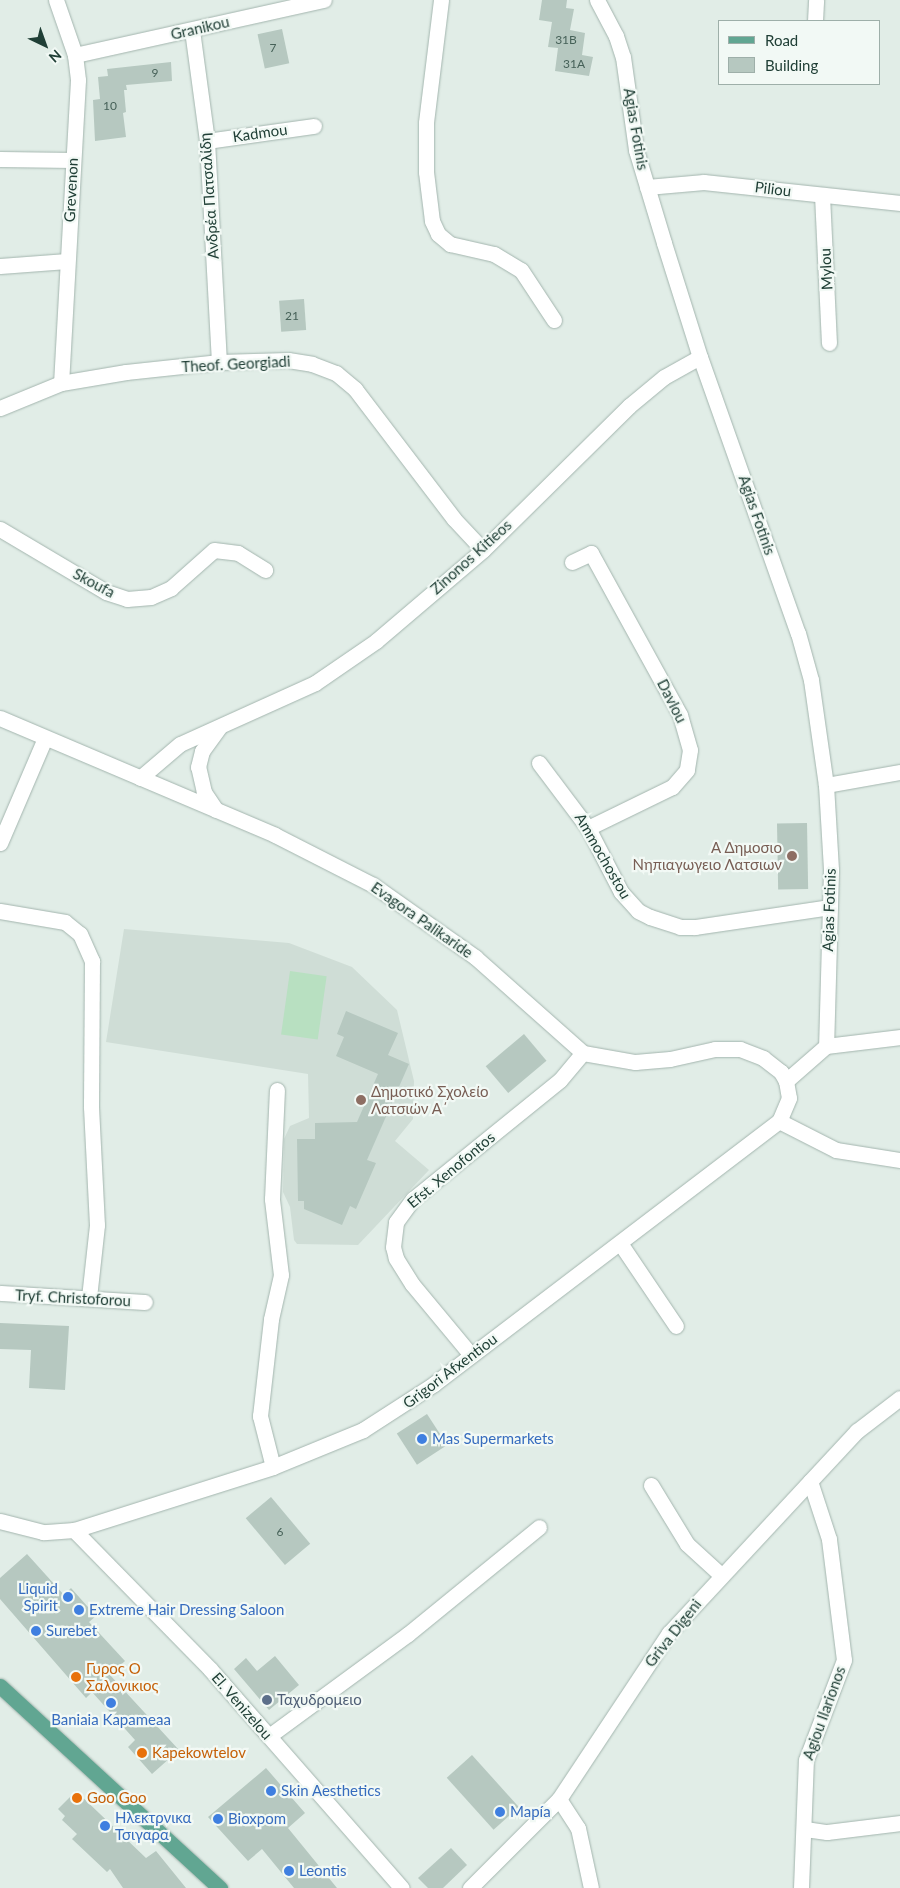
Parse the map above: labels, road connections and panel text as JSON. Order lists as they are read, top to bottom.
{
  "streets": {
    "street": [
      "Granikou",
      "Agias Fotinis",
      "Kadmou",
      "Piliou",
      "Grevenon",
      "Ανδρέα Πατσαλίδη",
      "Mylou",
      "Theof. Georgiadi",
      "Zinonos Kitieos",
      "Skoufa",
      "Davlou",
      "Ammochostou",
      "Evagora Palikaride",
      "Efst. Xenofontos",
      "Tryf. Christoforou",
      "Grigori Afxentiou",
      "Griva Digeni",
      "El. Venizelou",
      "Agiou Ilarionos"
    ]
  },
  "crossings": [
    ["Granikou", "Grevenon"],
    ["Granikou", "Ανδρέα Πατσαλίδη"],
    ["Agias Fotinis", "Piliou"],
    ["Agias Fotinis", "Zinonos Kitieos"],
    ["Agias Fotinis", "Ammochostou"],
    ["Kadmou", "Ανδρέα Πατσαλίδη"],
    ["Piliou", "Mylou"],
    ["Grevenon", "Theof. Georgiadi"],
    ["Ανδρέα Πατσαλίδη", "Theof. Georgiadi"],
    ["Theof. Georgiadi", "Zinonos Kitieos"],
    ["Zinonos Kitieos", "Evagora Palikaride"],
    ["Davlou", "Ammochostou"],
    ["Evagora Palikaride", "Efst. Xenofontos"],
    ["Efst. Xenofontos", "Grigori Afxentiou"],
    ["Grigori Afxentiou", "El. Venizelou"],
    ["Griva Digeni", "Agiou Ilarionos"]
  ],
  "places": [
    "Α Δημοσιο Νηπιαγωγειο Λατσιων",
    "Δημοτικό Σχολείο Λατσιών Α΄",
    "Mas Supermarkets",
    "Liquid Spirit",
    "Extreme Hair Dressing Saloon",
    "Surebet",
    "Γυρος Ο Σαλονικιος",
    "Ταχυδρομειο",
    "Baniaia Kapameaa",
    "Kapekowtelov",
    "Skin Aesthetics",
    "Goo Goo",
    "Mapía",
    "Bioxpom",
    "Ηλεκτρνικα Τσιγαρα",
    "Leontis"
  ],
  "house_numbers": [
    "31B",
    "7",
    "31A",
    "9",
    "10",
    "21",
    "6"
  ],
  "legend": ["Road", "Building"],
  "north": "bottom right"
}
